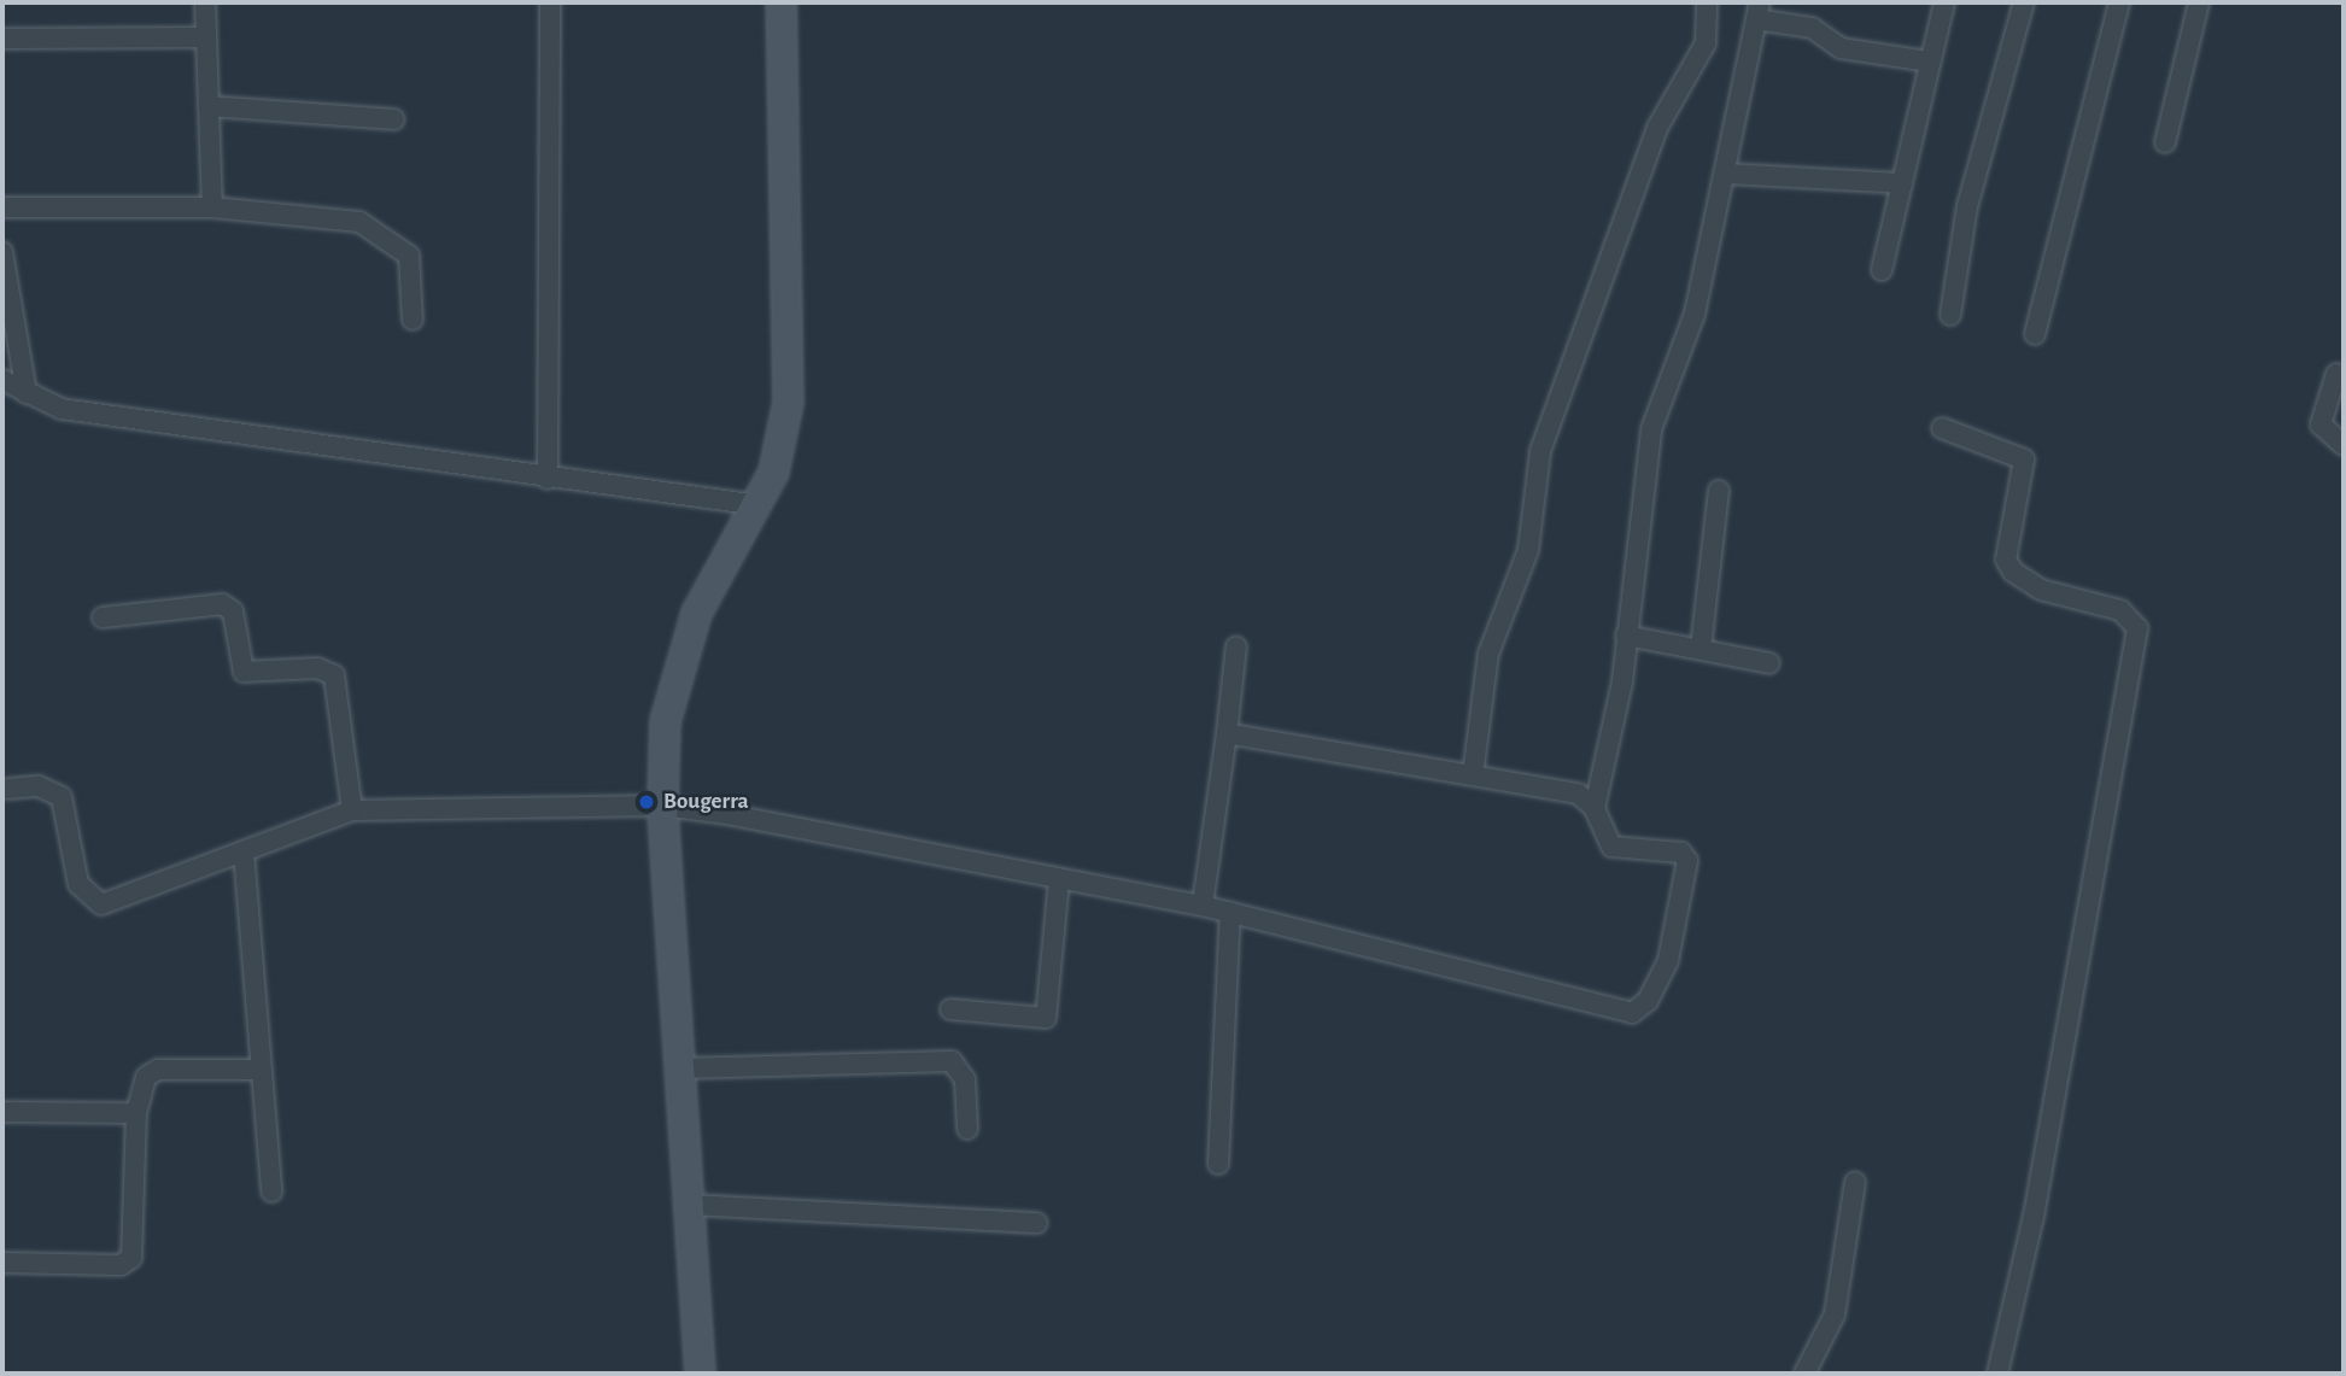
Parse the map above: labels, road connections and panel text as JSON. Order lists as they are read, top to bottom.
{
  "places": ["Bougerra"]
}
